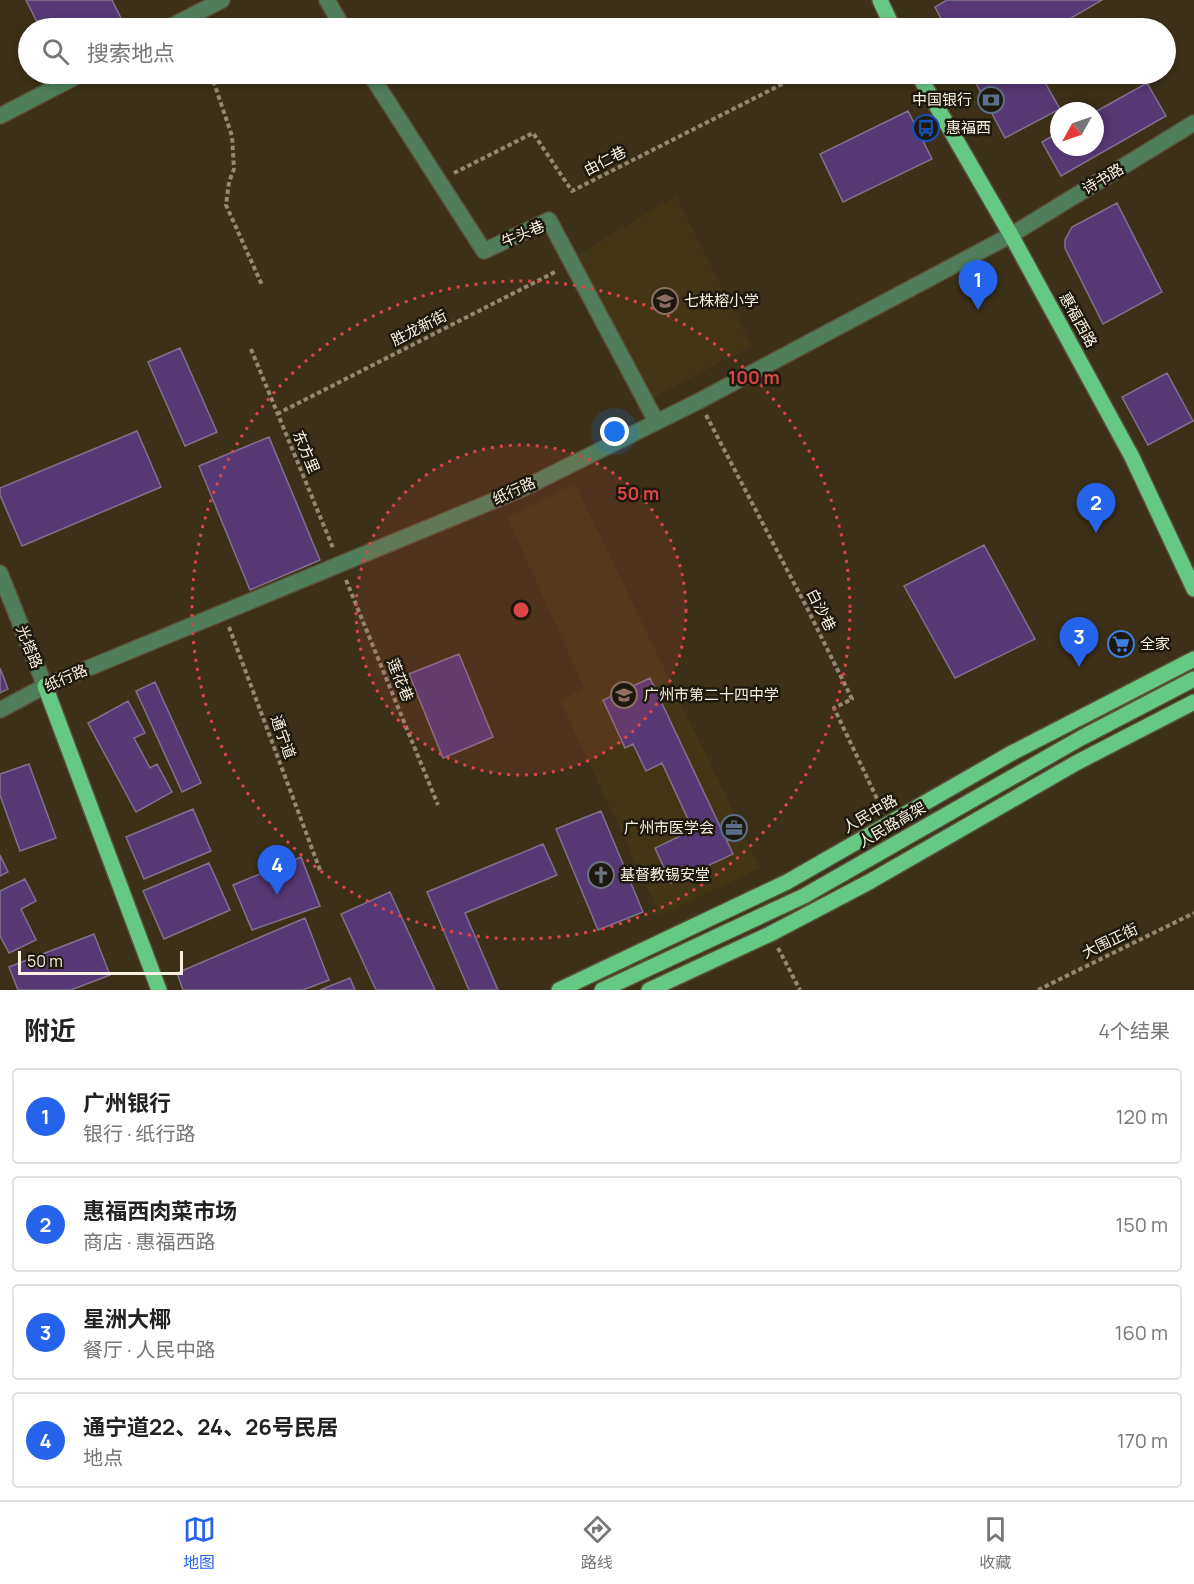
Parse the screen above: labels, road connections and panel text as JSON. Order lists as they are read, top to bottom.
{
  "streets": {
    "main road": ["惠福西路", "人民中路", "人民路高架"],
    "street": [
      "诗书路",
      "牛头巷",
      "纸行路",
      "光塔路"
    ],
    "path": [
      "由仁巷",
      "胜龙新街",
      "东方里",
      "白沙巷",
      "莲花巷",
      "通宁道",
      "大围正街"
    ]
  },
  "crossings": [
    ["由仁巷", "牛头巷"],
    ["诗书路", "惠福西路"],
    ["诗书路", "纸行路"],
    ["牛头巷", "胜龙新街"],
    ["牛头巷", "纸行路"],
    ["惠福西路", "纸行路"],
    ["胜龙新街", "东方里"],
    ["东方里", "纸行路"],
    ["东方里", "莲花巷"],
    ["纸行路", "白沙巷"],
    ["纸行路", "光塔路"],
    ["纸行路", "莲花巷"],
    ["纸行路", "通宁道"],
    ["白沙巷", "人民中路"]
  ],
  "places": {
    "bank": ["中国银行"],
    "bus stop": ["惠福西"],
    "school or university": ["七株榕小学", "广州市第二十四中学"],
    "supermarket": ["全家"],
    "office": ["广州市医学会"],
    "church": ["基督教锡安堂"]
  },
  "scale_bar": "50 m",
  "north": "bottom left",
  "page": {
    "search": "搜索地点",
    "pins": [
      "1",
      "2",
      "3",
      "4"
    ],
    "scale": "50 m",
    "heading": ["附近", "4个结果"],
    "list": [
      {
        "mark": "1",
        "name": "广州银行",
        "note": "银行 · 纸行路",
        "value": "120 m"
      },
      {
        "mark": "2",
        "name": "惠福西肉菜市场",
        "note": "商店 · 惠福西路",
        "value": "150 m"
      },
      {
        "mark": "3",
        "name": "星洲大椰",
        "note": "餐厅 · 人民中路",
        "value": "160 m"
      },
      {
        "mark": "4",
        "name": "通宁道22、24、26号民居",
        "note": "地点",
        "value": "170 m"
      }
    ],
    "nav": ["地图", "路线", "收藏"]
  },
  "rings": ["100 m", "50 m"]
}
